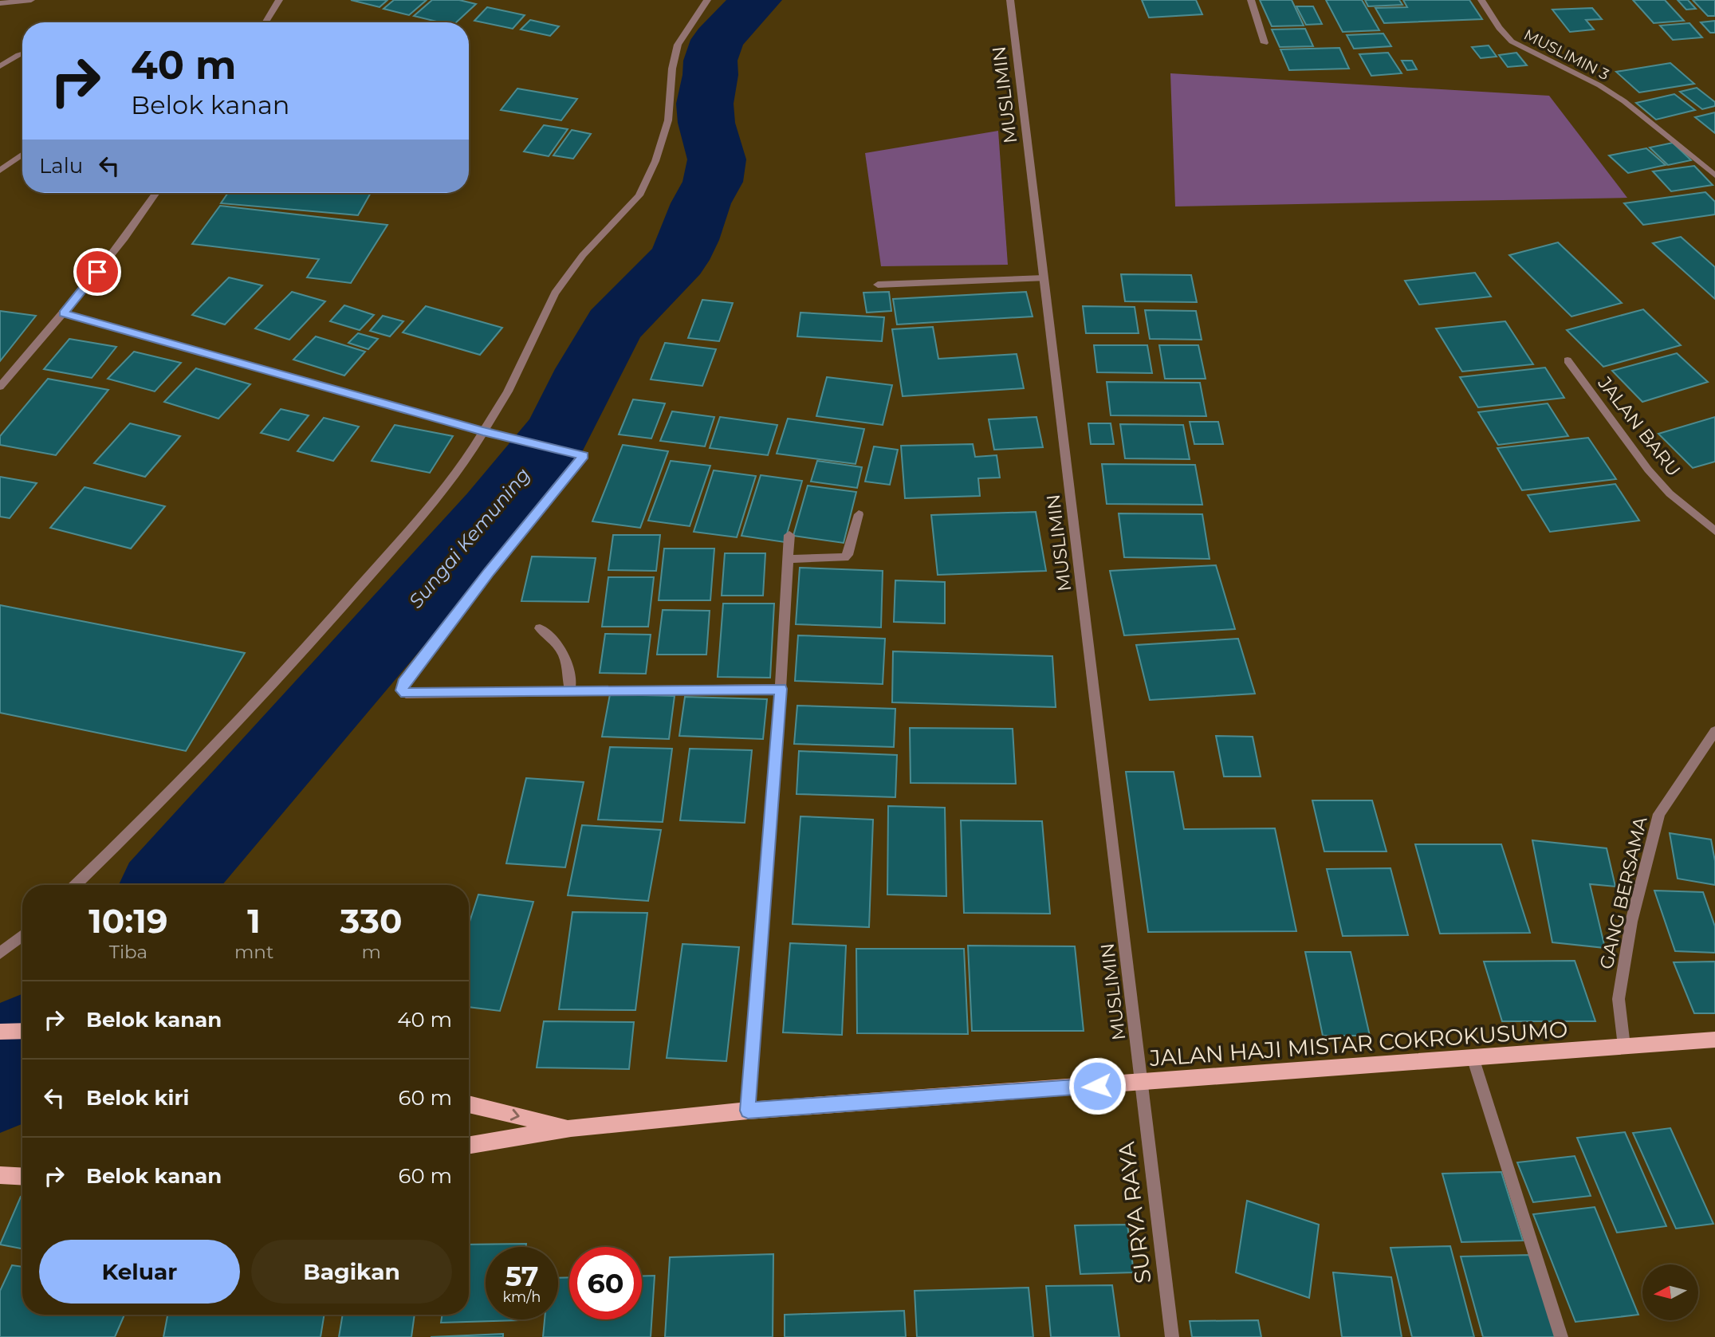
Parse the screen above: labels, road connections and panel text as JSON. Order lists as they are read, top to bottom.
{
  "streets": {
    "main road": ["JALAN HAJI MISTAR COKROKUSUMO"],
    "street": [
      "MUSLIMIN 3",
      "MUSLIMIN",
      "JALAN BARU",
      "GANG BERSAMA",
      "SURYA RAYA"
    ]
  },
  "crossings": [
    ["MUSLIMIN", "JALAN HAJI MISTAR COKROKUSUMO"],
    ["MUSLIMIN", "SURYA RAYA"],
    ["GANG BERSAMA", "JALAN HAJI MISTAR COKROKUSUMO"],
    ["JALAN HAJI MISTAR COKROKUSUMO", "SURYA RAYA"]
  ],
  "water": ["Sungai Kemuning"],
  "north": "left",
  "page": {
    "turn": ["40 m", "Belok kanan"],
    "then": "Lalu",
    "eta": [
      "10:19",
      "Tiba",
      "1",
      "mnt",
      "330",
      "m"
    ],
    "list": [
      {
        "name": "Belok kanan",
        "value": "40 m"
      },
      {
        "name": "Belok kiri",
        "value": "60 m"
      },
      {
        "name": "Belok kanan",
        "value": "60 m"
      }
    ],
    "buttons": ["Keluar", "Bagikan"],
    "speed": "57 km/h",
    "limit": "60"
  }
}
